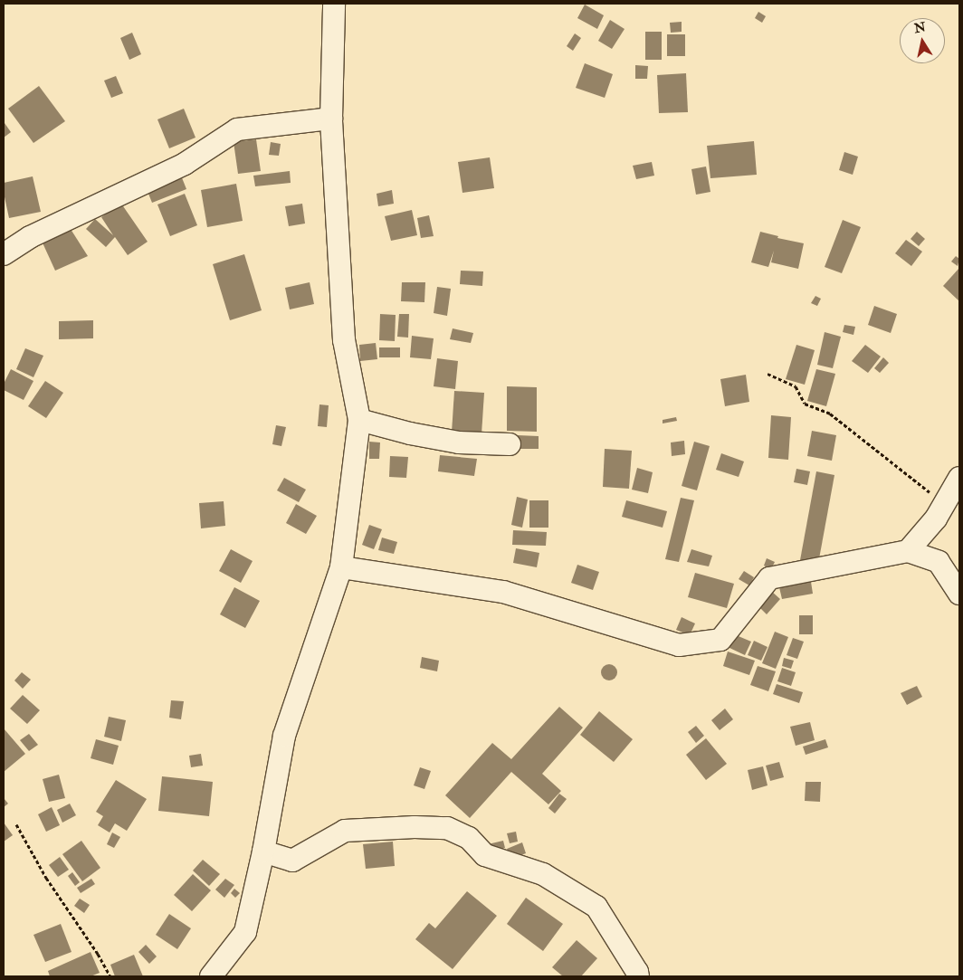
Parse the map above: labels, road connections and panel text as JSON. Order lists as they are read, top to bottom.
{
  "north": "top"
}
